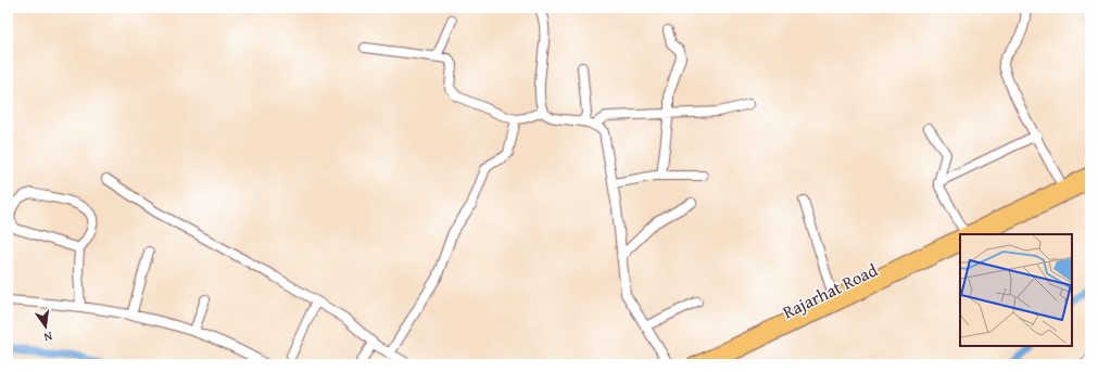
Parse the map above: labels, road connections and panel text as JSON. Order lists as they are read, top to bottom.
{
  "streets": {
    "main road": ["Rajarhat Road"]
  },
  "north": "bottom"
}
